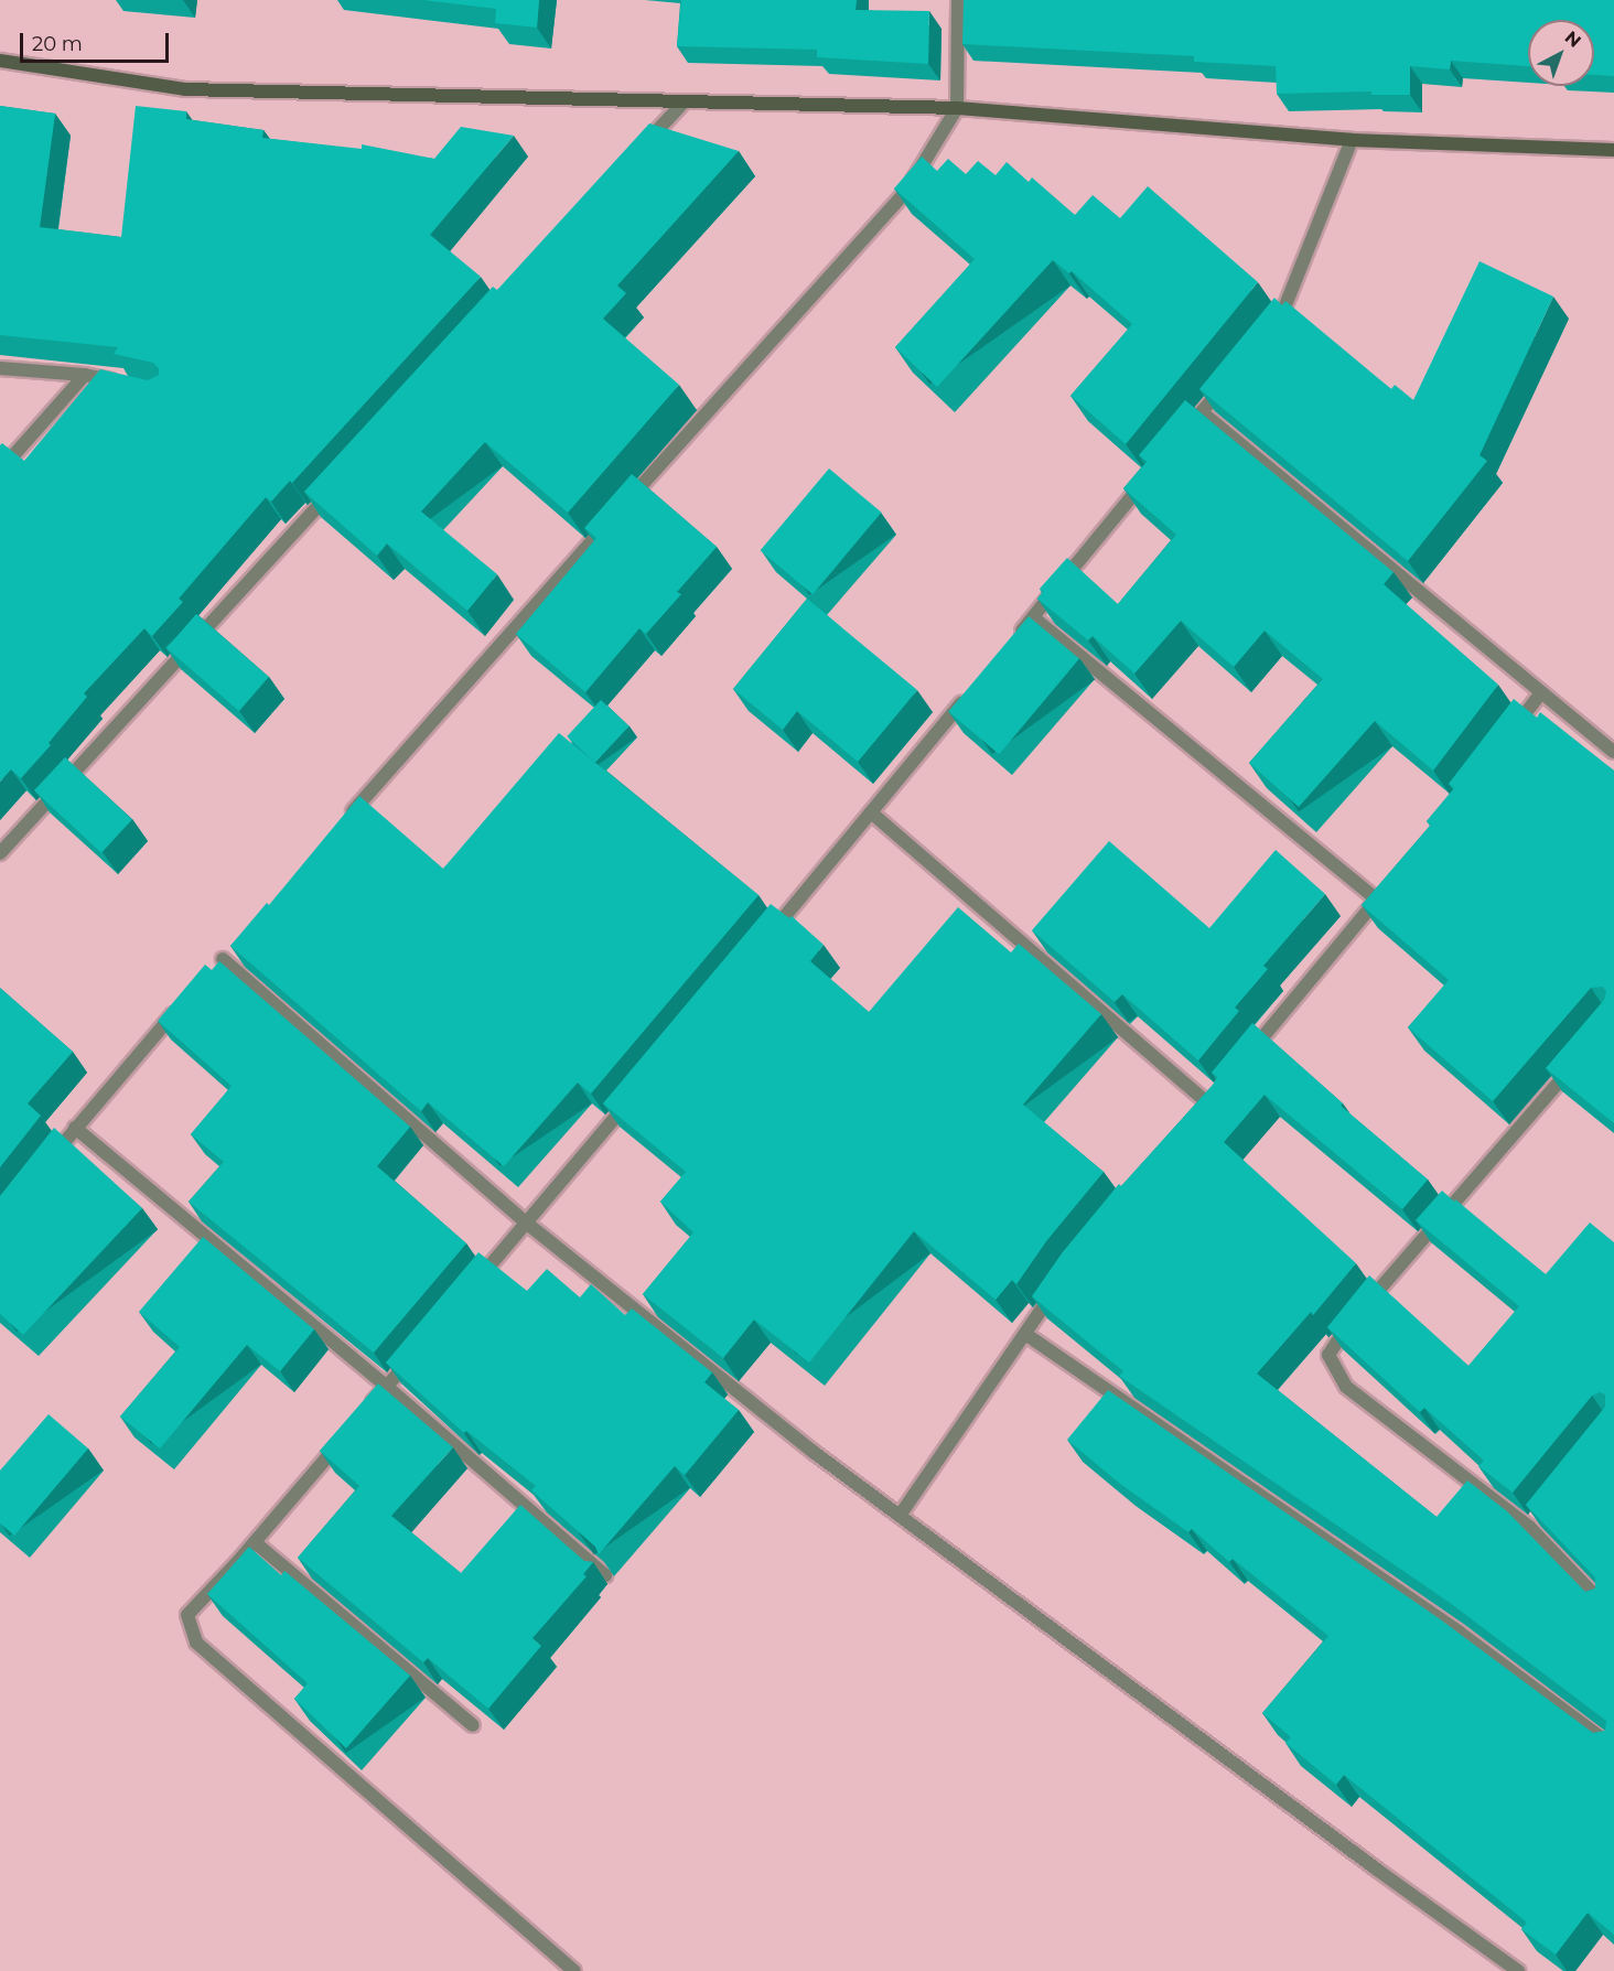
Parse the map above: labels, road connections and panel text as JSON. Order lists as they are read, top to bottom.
{
  "scale_bar": "20 m",
  "north": "top right"
}
